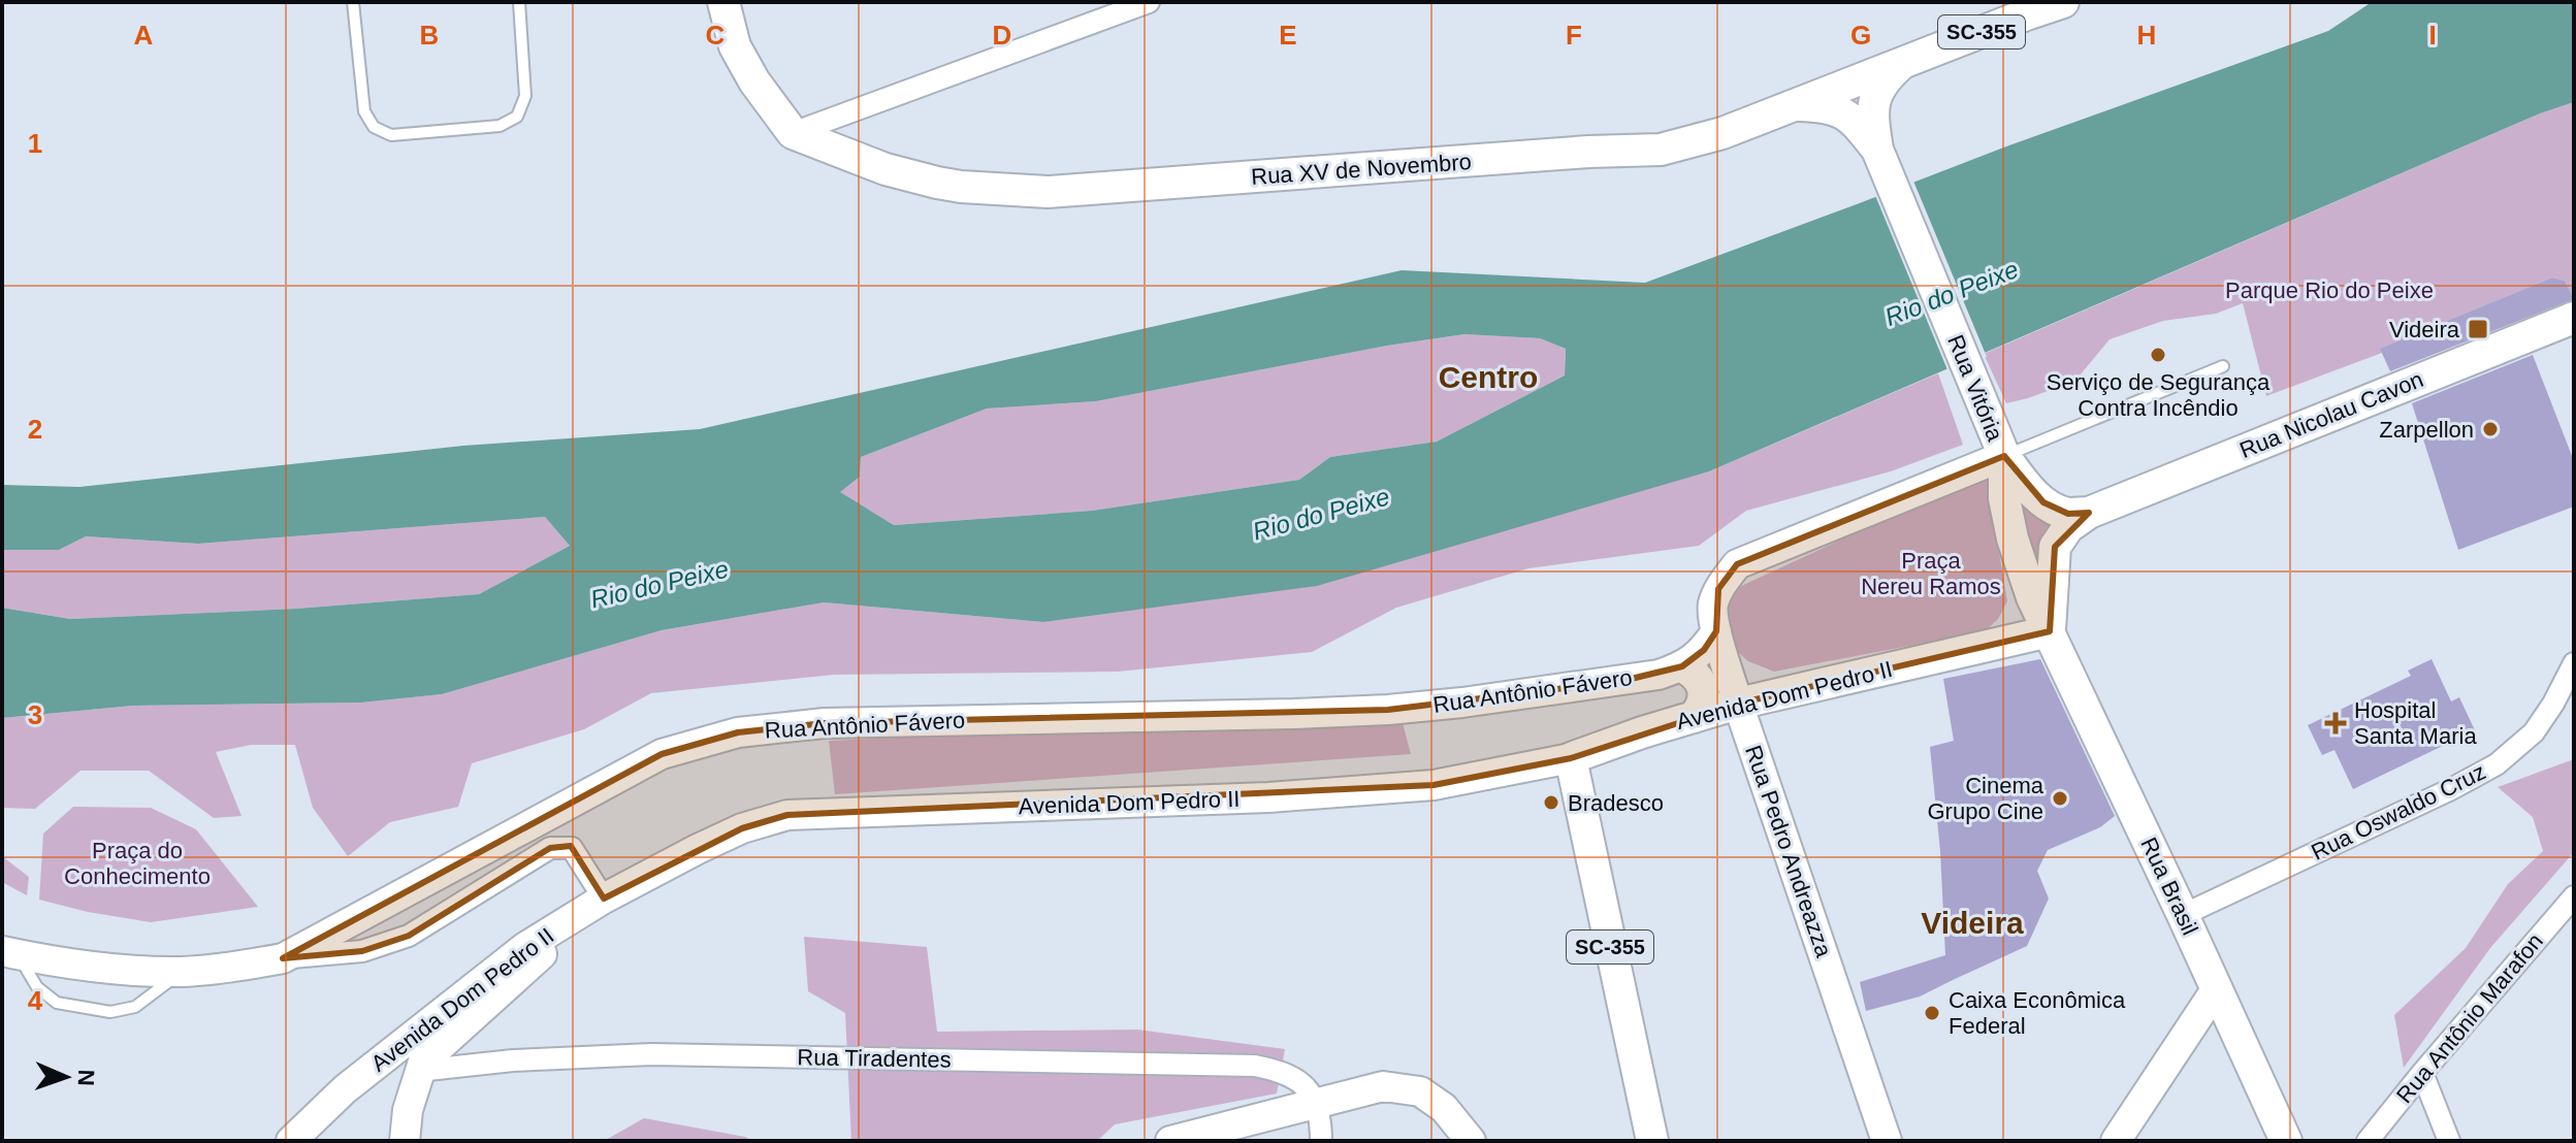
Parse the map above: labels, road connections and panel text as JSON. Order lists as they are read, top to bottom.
{
  "streets": {
    "main road": [
      "SC-355",
      "Rua XV de Novembro",
      "Rua Vitória",
      "Rua Nicolau Cavon",
      "Rua Antônio Fávero",
      "Avenida Dom Pedro II",
      "Rua Pedro Andreazza",
      "Rua Brasil"
    ],
    "street": ["Rua Oswaldo Cruz", "Rua Antônio Marafon", "Rua Tiradentes"]
  },
  "crossings": [
    ["SC-355", "Avenida Dom Pedro II"],
    ["Rua XV de Novembro", "Rua Vitória"],
    ["Rua Vitória", "Rua Nicolau Cavon"],
    ["Rua Vitória", "Avenida Dom Pedro II"],
    ["Rua Vitória", "Rua Pedro Andreazza"],
    ["Rua Vitória", "Rua Brasil"],
    ["Rua Nicolau Cavon", "Avenida Dom Pedro II"],
    ["Rua Nicolau Cavon", "Rua Brasil"],
    ["Rua Antônio Fávero", "Rua Pedro Andreazza"],
    ["Avenida Dom Pedro II", "Rua Pedro Andreazza"],
    ["Avenida Dom Pedro II", "Rua Brasil"],
    ["Rua Oswaldo Cruz", "Rua Brasil"]
  ],
  "districts": ["Centro", "Videira"],
  "water": ["Rio do Peixe"],
  "parks": ["Parque Rio do Peixe", "Praça Nereu Ramos", "Praça do Conhecimento"],
  "places": {
    "transit": ["Videira"],
    "other": [
      "Serviço de Segurança Contra Incêndio",
      "Zarpellon",
      "Cinema Grupo Cine",
      "Bradesco",
      "Caixa Econômica Federal"
    ],
    "health": ["Hospital Santa Maria"]
  },
  "north": "right",
  "grid": {
    "columns": [
      "A",
      "B",
      "C",
      "D",
      "E",
      "F",
      "G",
      "H",
      "I"
    ],
    "rows": [
      "1",
      "2",
      "3",
      "4"
    ]
  }
}
